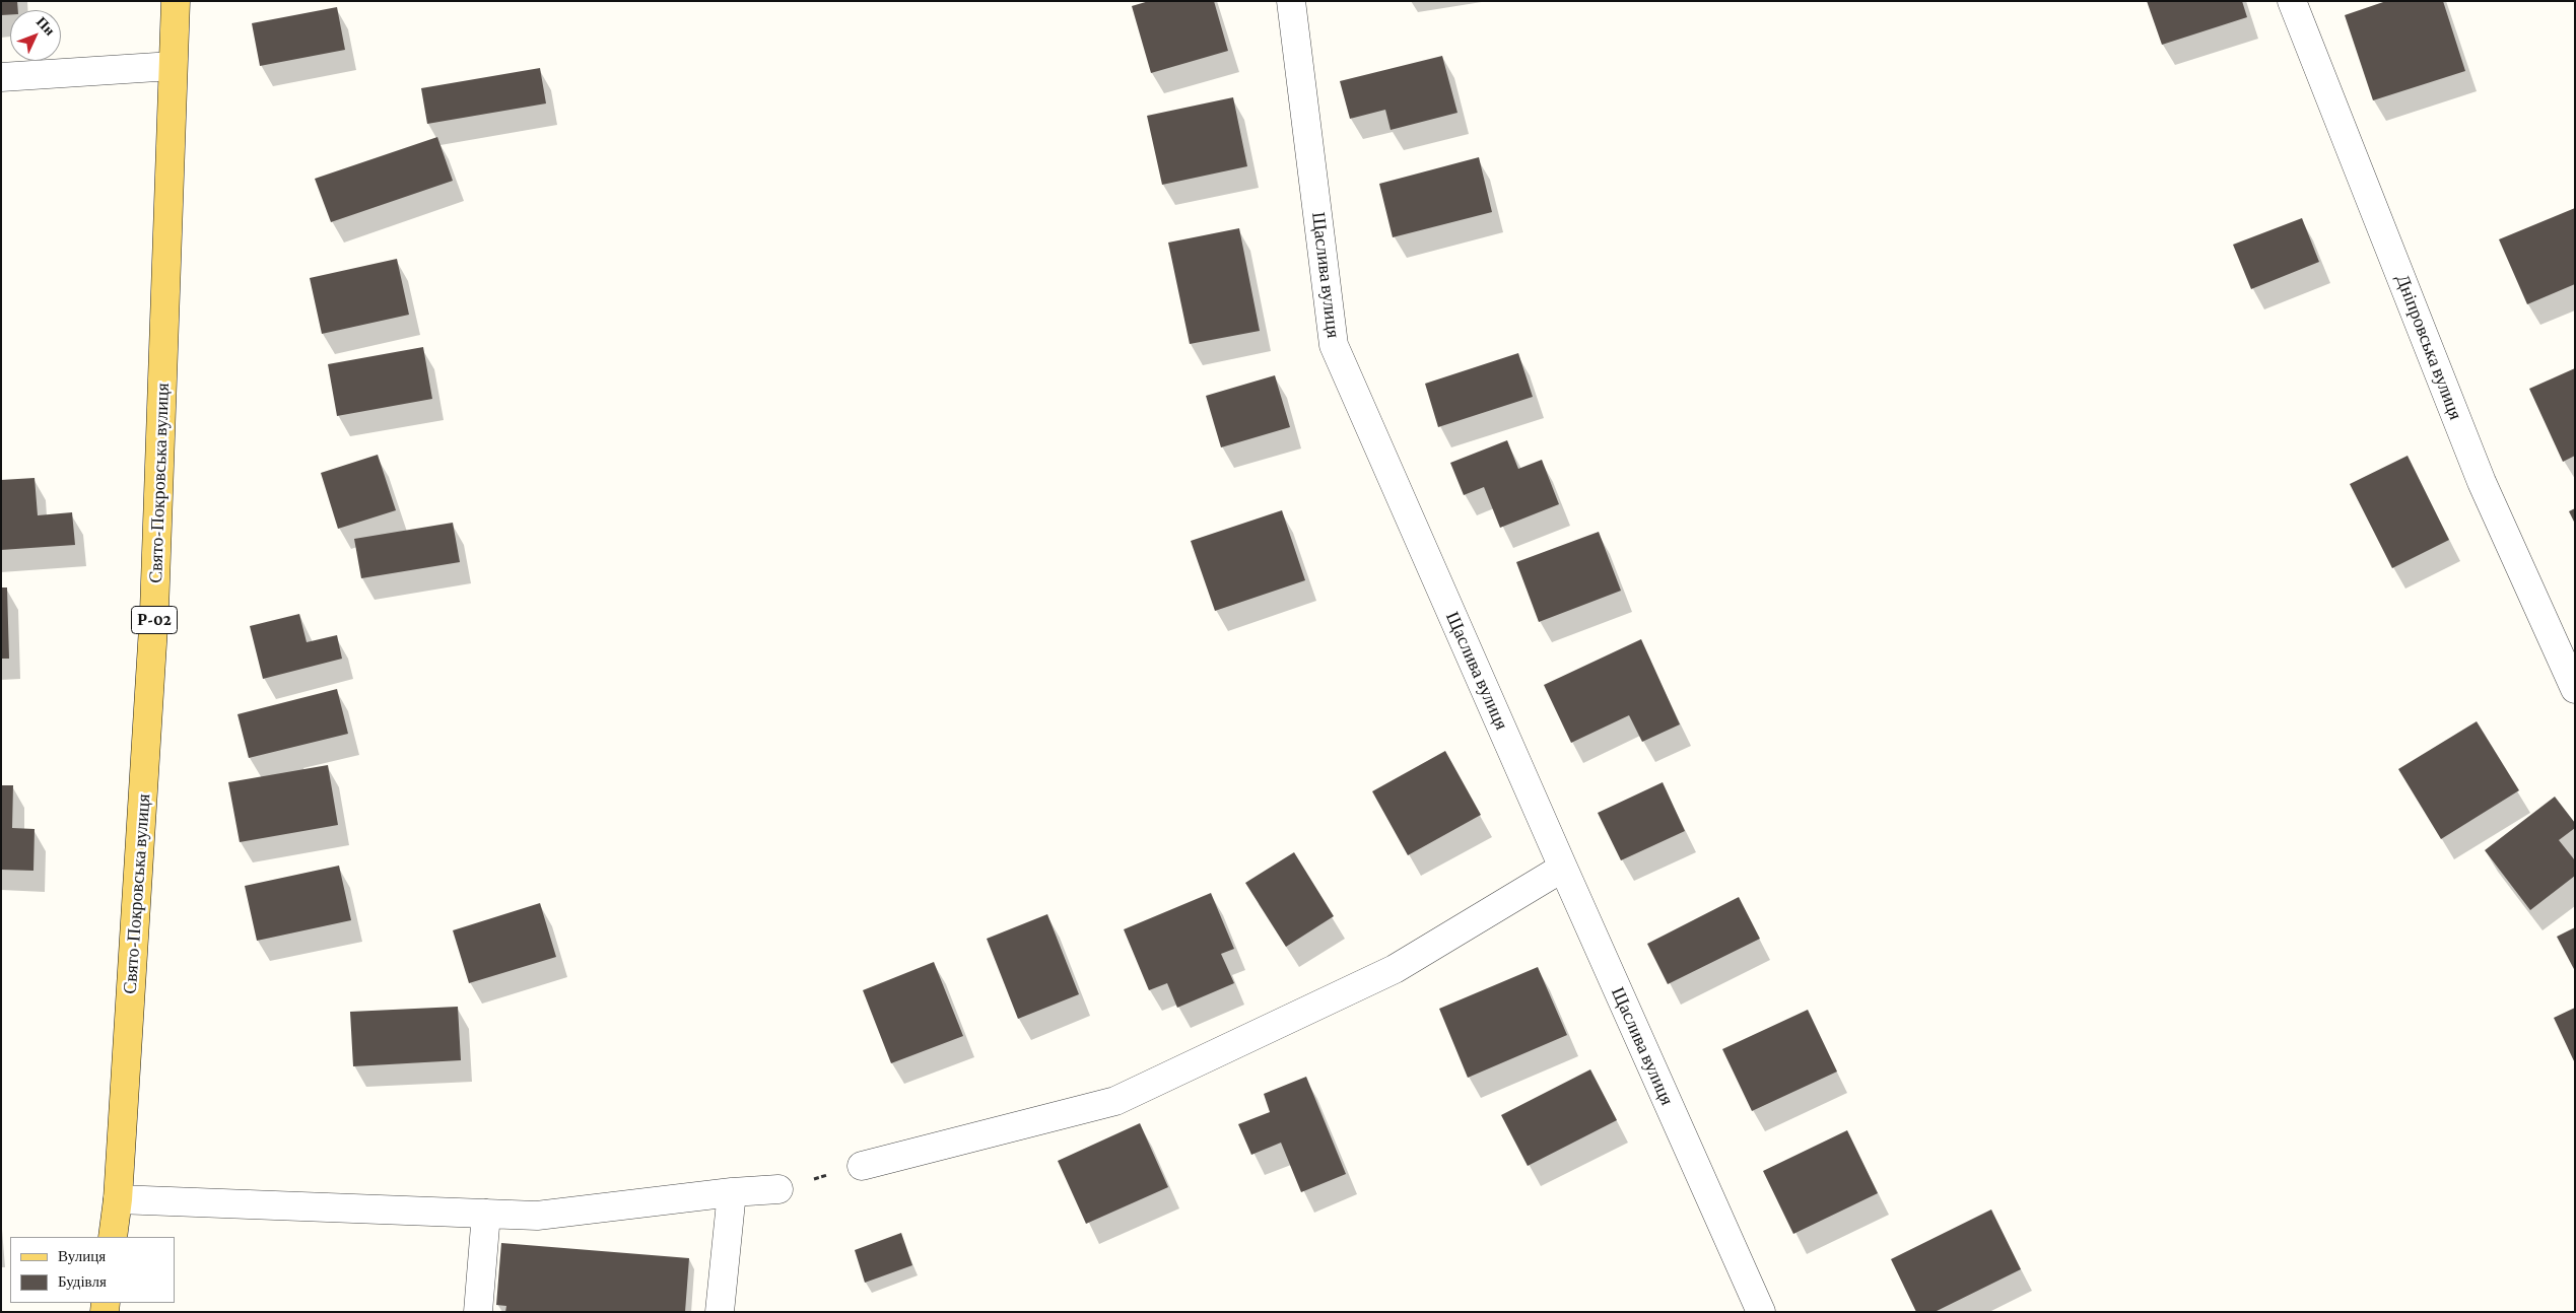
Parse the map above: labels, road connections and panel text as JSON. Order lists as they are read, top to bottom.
{
  "streets": {
    "main road": ["Свято-Покровська вулиця", "Р-02"],
    "street": ["Щаслива вулиця", "Дніпровська вулиця"]
  },
  "legend": ["Вулиця", "Будівля"],
  "north": "top right"
}
